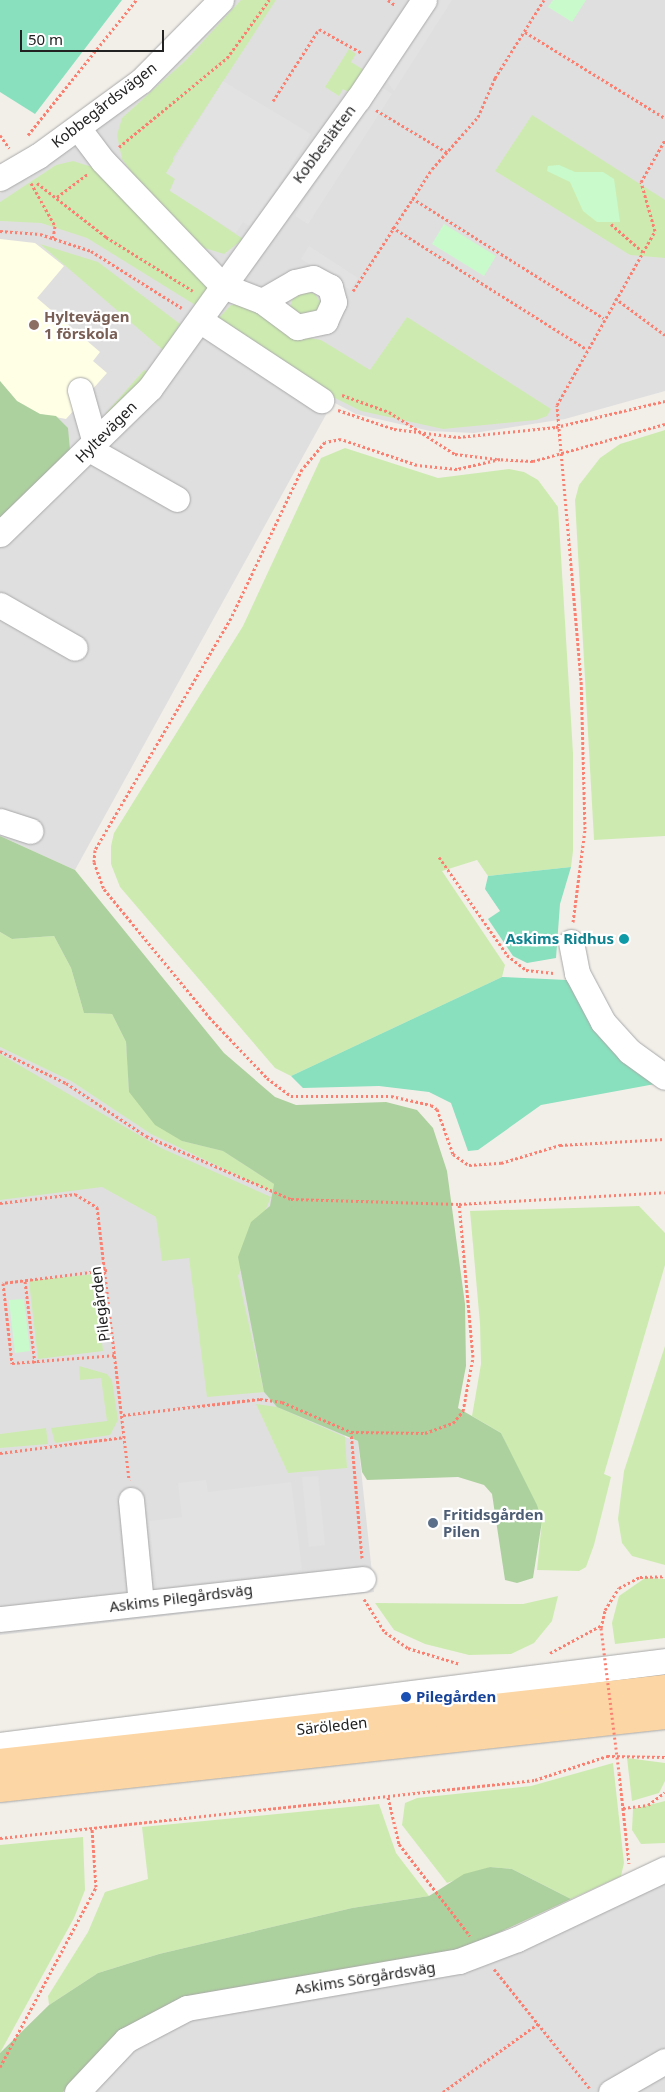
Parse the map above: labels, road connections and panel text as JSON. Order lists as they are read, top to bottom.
{
  "streets": {
    "main road": ["Säröleden"],
    "street": [
      "Kobbegårdsvägen",
      "Kobbeslätten",
      "Hyltevägen",
      "Askims Pilegårdsväg",
      "Askims Sörgårdsväg"
    ],
    "path": ["Pilegården"]
  },
  "crossings": [
    ["Kobbeslätten", "Hyltevägen"]
  ],
  "places": [
    "Hyltevägen 1 förskola",
    "Askims Ridhus",
    "Fritidsgården Pilen",
    "Pilegården"
  ],
  "scale_bar": "50 m"
}
